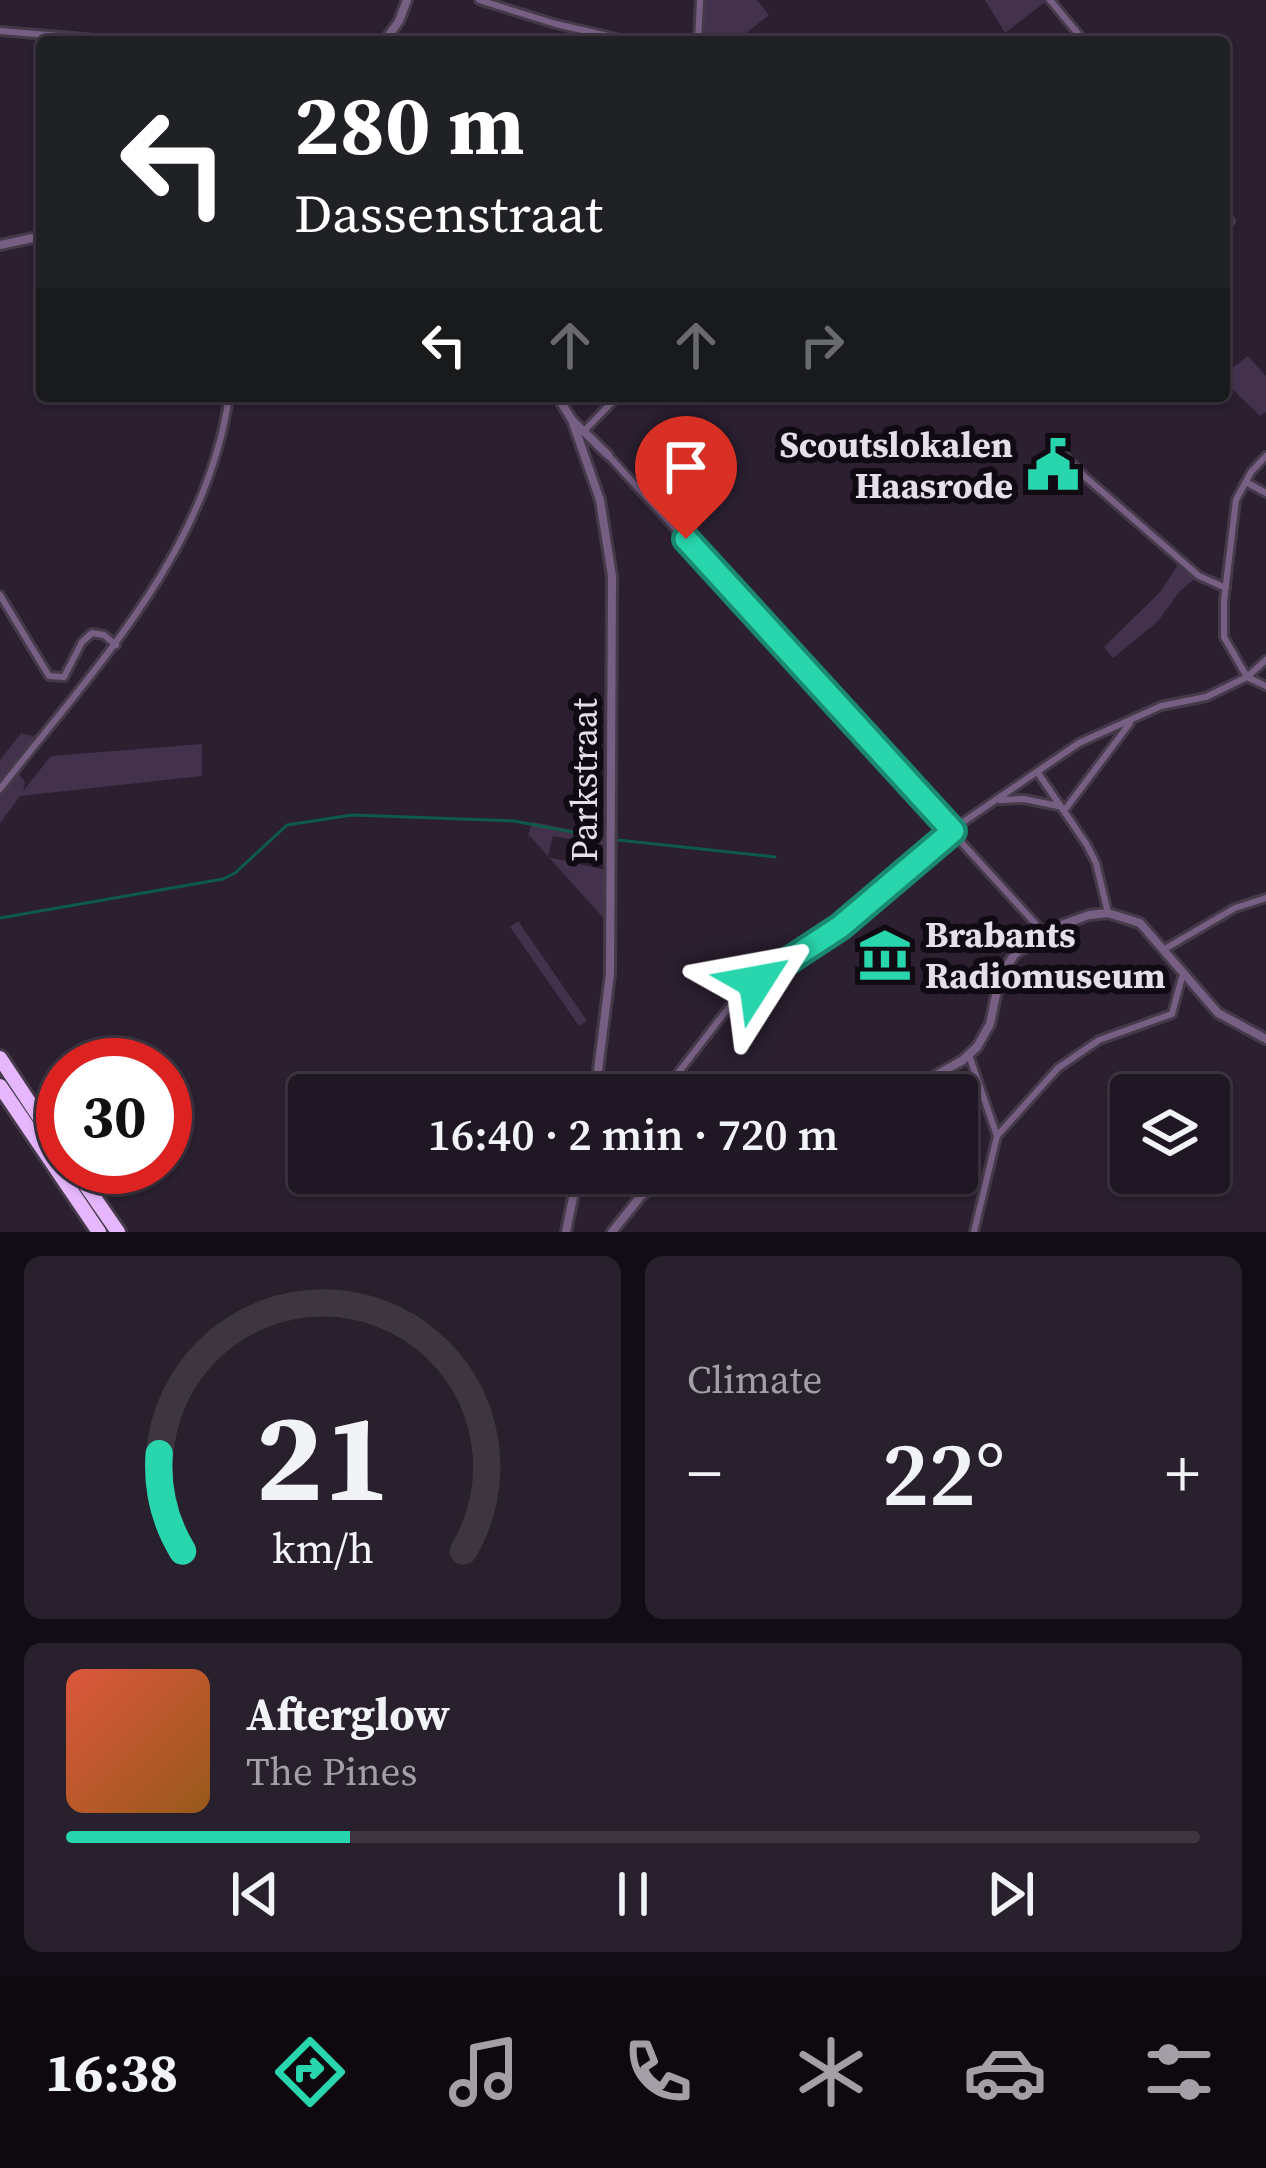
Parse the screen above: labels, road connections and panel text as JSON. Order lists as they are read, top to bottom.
{
  "streets": {
    "street": ["Parkstraat"]
  },
  "places": {
    "public building": ["Scoutslokalen Haasrode"],
    "museum": ["Brabants Radiomuseum"]
  },
  "page": {
    "turn": ["280 m", "Dassenstraat"],
    "limit": "30",
    "trip": "16:40 · 2 min · 720 m",
    "tile": "Climate",
    "heat": ["−", "22°", "+"],
    "song": ["Afterglow", "The Pines"],
    "tabs": "16:38",
    "gauge": ["21", "km/h"]
  }
}
